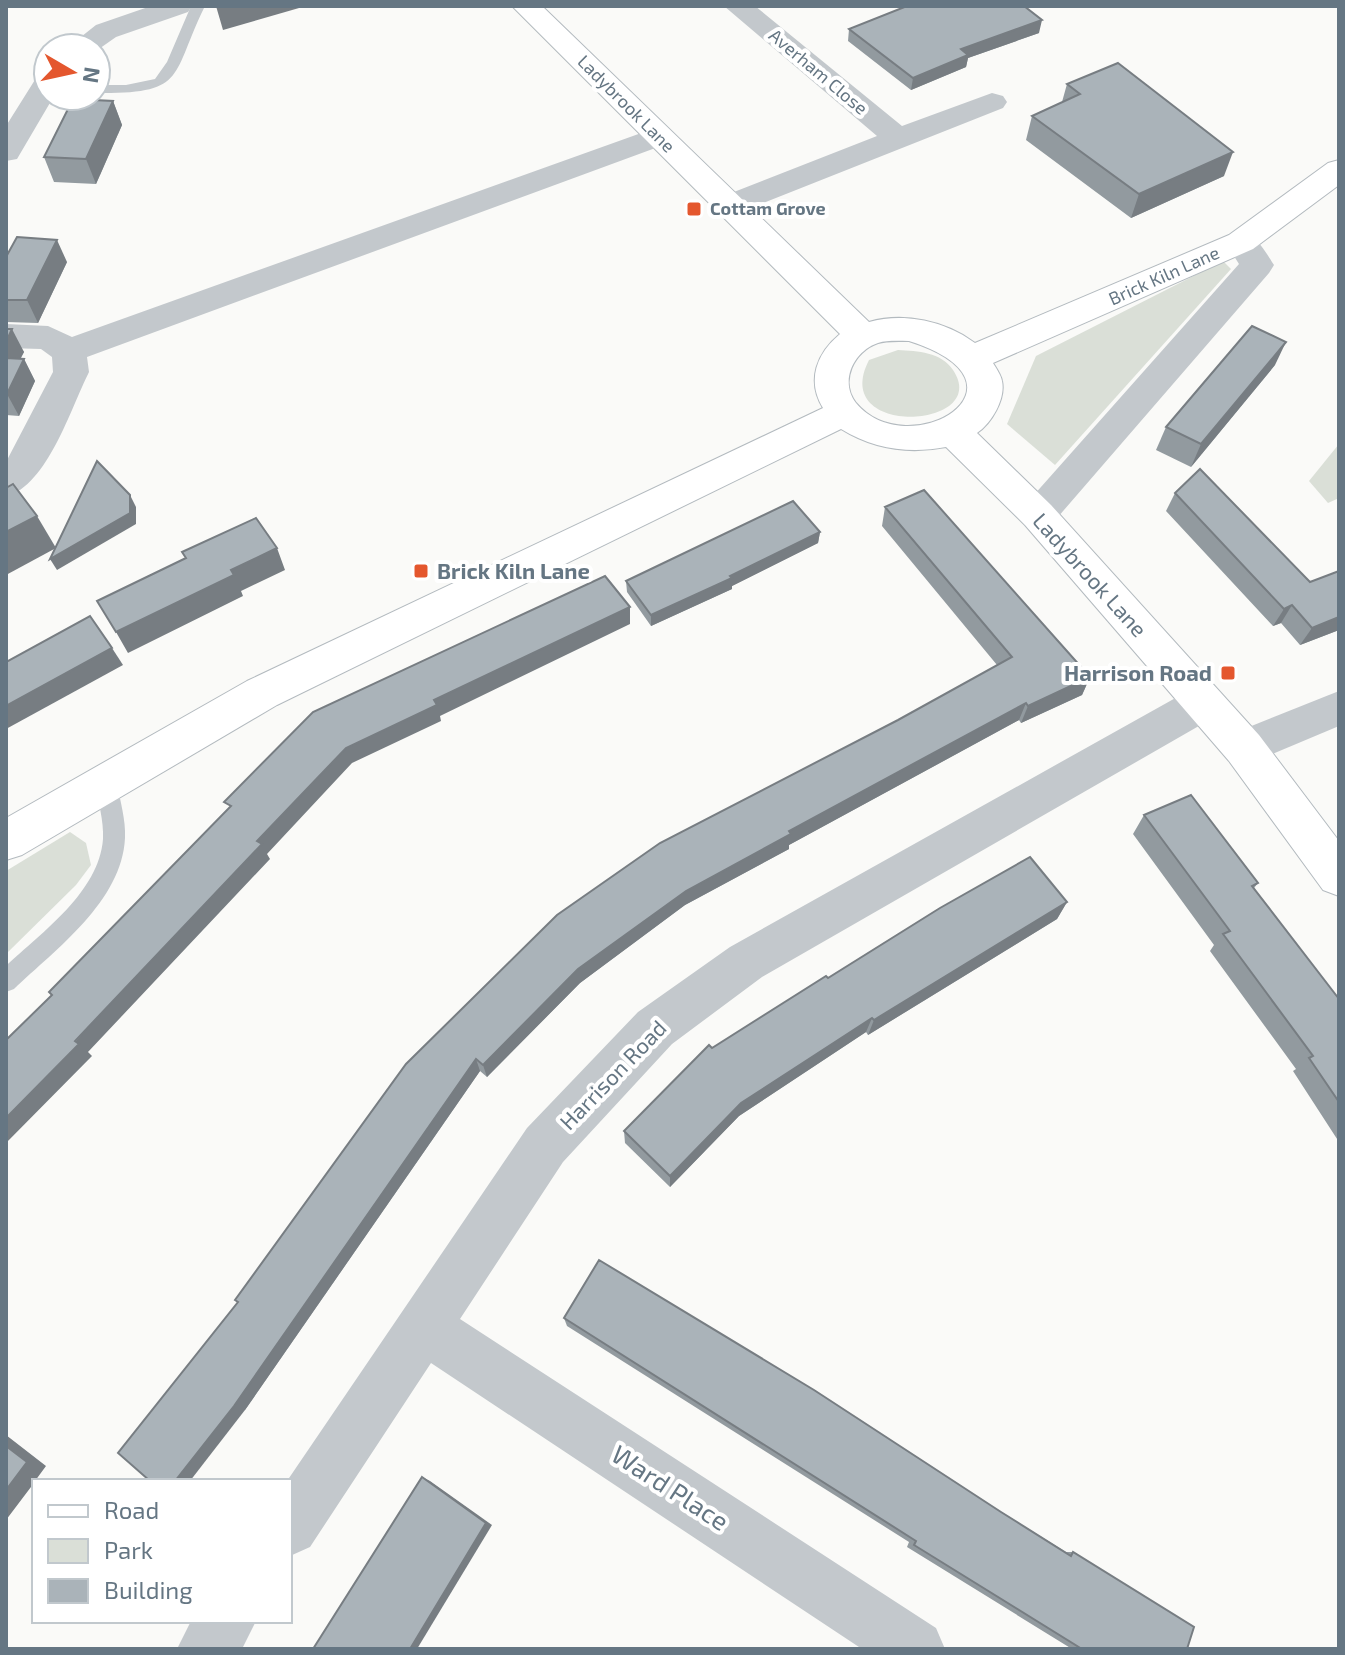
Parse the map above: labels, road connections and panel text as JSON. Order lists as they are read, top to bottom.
{
  "streets": {
    "street": [
      "Averham Close",
      "Ladybrook Lane",
      "Brick Kiln Lane",
      "Harrison Road",
      "Ward Place"
    ]
  },
  "crossings": [
    ["Averham Close", "Ladybrook Lane"],
    ["Ladybrook Lane", "Brick Kiln Lane"],
    ["Ladybrook Lane", "Harrison Road"],
    ["Harrison Road", "Ward Place"]
  ],
  "places": {
    "transit": ["Cottam Grove", "Brick Kiln Lane", "Harrison Road"]
  },
  "legend": ["Road", "Park", "Building"],
  "north": "right"
}
